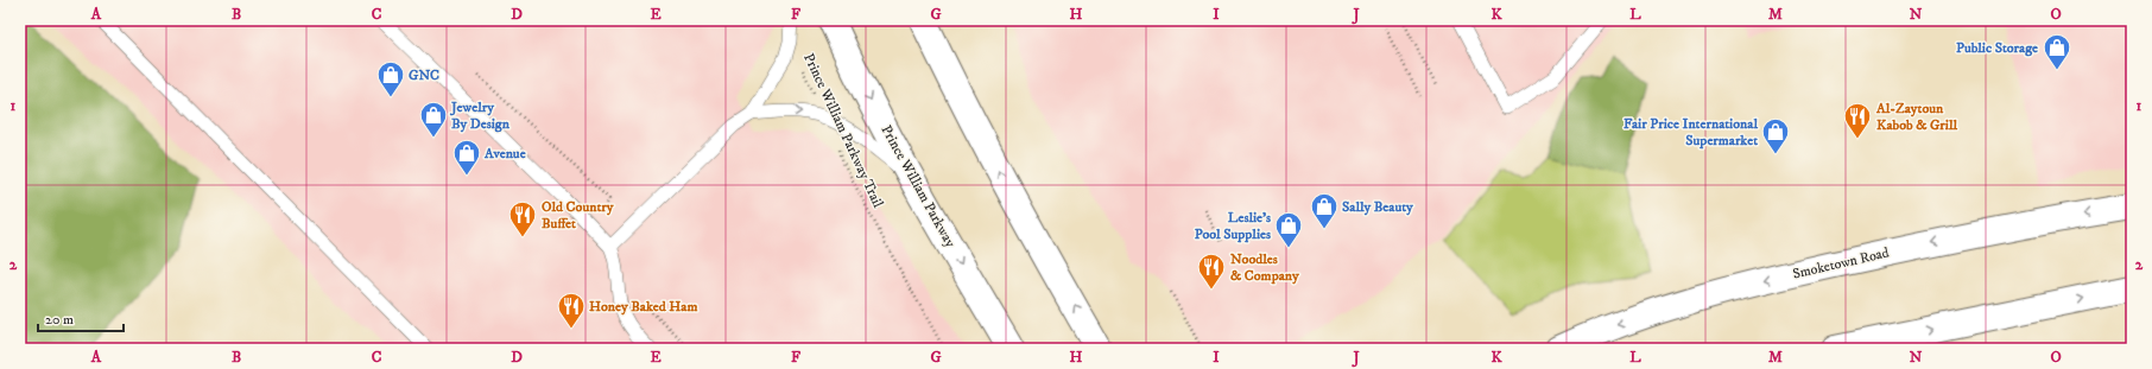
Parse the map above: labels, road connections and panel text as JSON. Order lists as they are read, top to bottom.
{
  "streets": {
    "main road": ["Prince William Parkway", "Smoketown Road"],
    "path": ["Prince William Parkway Trail"]
  },
  "places": {
    "shop": [
      "Public Storage",
      "GNC",
      "Jewelry By Design",
      "Fair Price International Supermarket",
      "Avenue",
      "Sally Beauty",
      "Leslie's Pool Supplies"
    ],
    "restaurant": [
      "Al-Zaytoun Kabob & Grill",
      "Old Country Buffet",
      "Noodles & Company",
      "Honey Baked Ham"
    ]
  },
  "scale_bar": "20 m",
  "grid": {
    "columns": [
      "A",
      "B",
      "C",
      "D",
      "E",
      "F",
      "G",
      "H",
      "I",
      "J",
      "K",
      "L",
      "M",
      "N",
      "O"
    ],
    "rows": ["1", "2"]
  }
}
